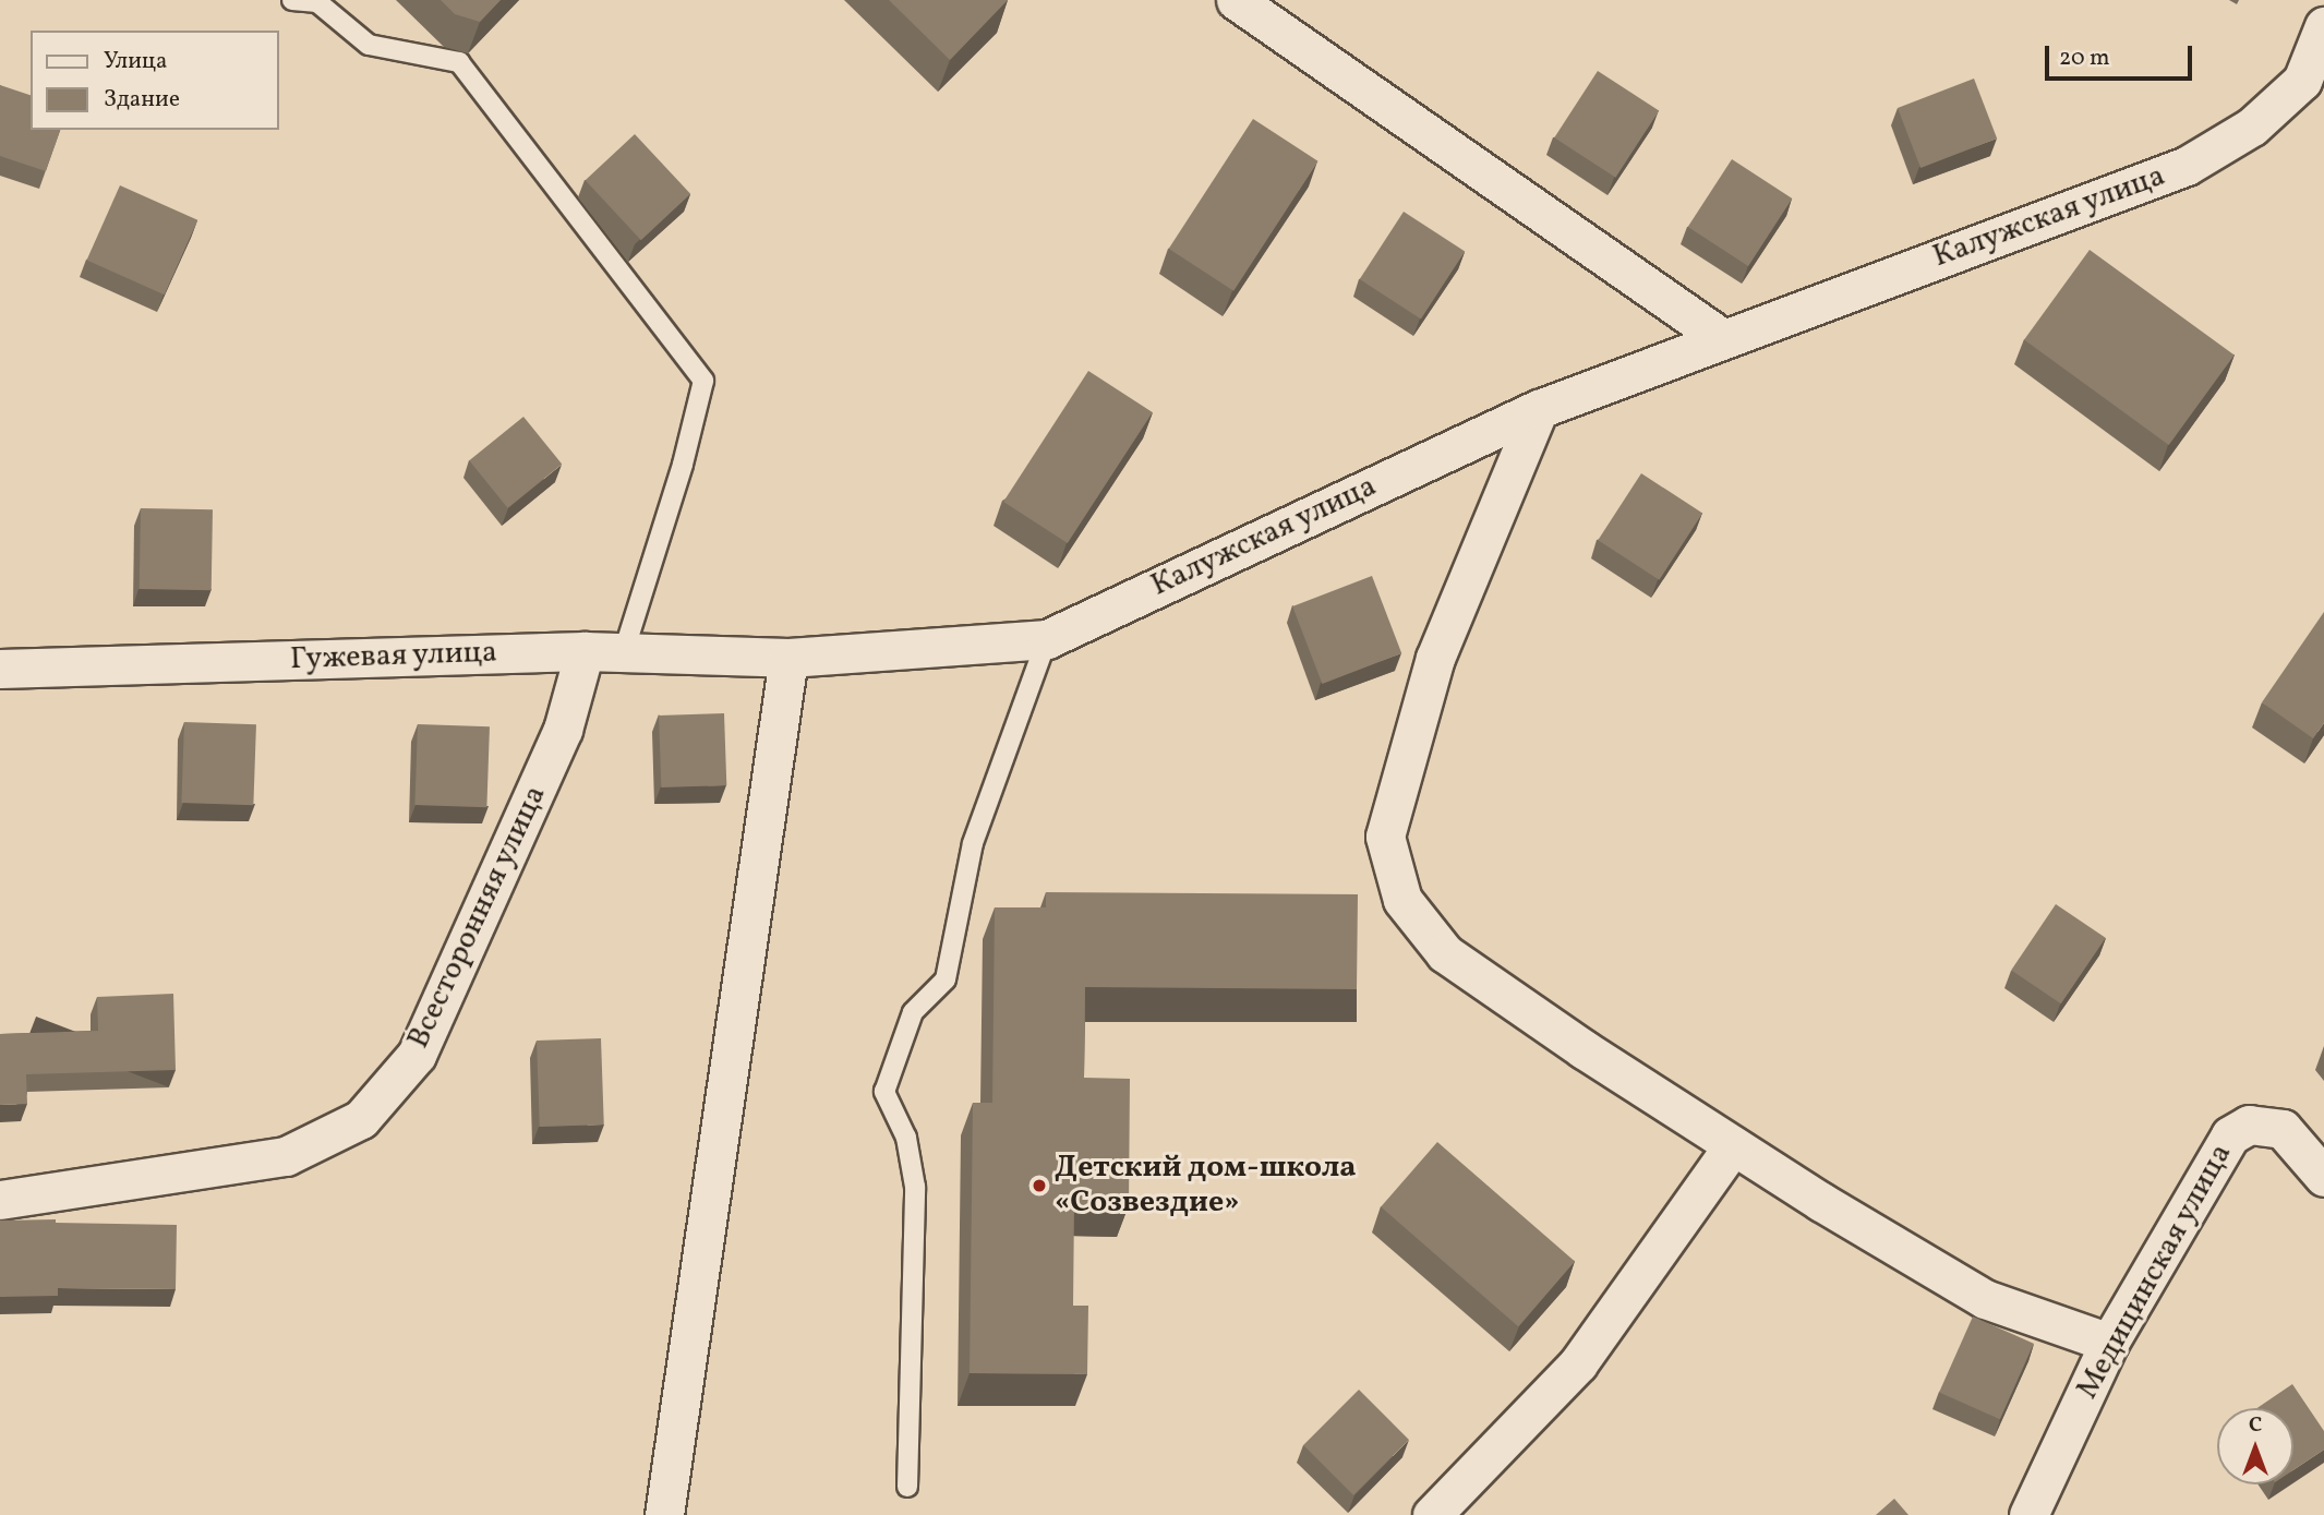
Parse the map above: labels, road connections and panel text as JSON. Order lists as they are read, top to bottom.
{
  "streets": {
    "street": [
      "Калужская улица",
      "Гужевая улица",
      "Всесторонняя улица",
      "Медицинская улица"
    ]
  },
  "crossings": [
    ["Калужская улица", "Гужевая улица"],
    ["Гужевая улица", "Всесторонняя улица"]
  ],
  "places": ["Детский дом-школа «Созвездие»"],
  "legend": ["Улица", "Здание"],
  "scale_bar": "20 m",
  "north": "top"
}
